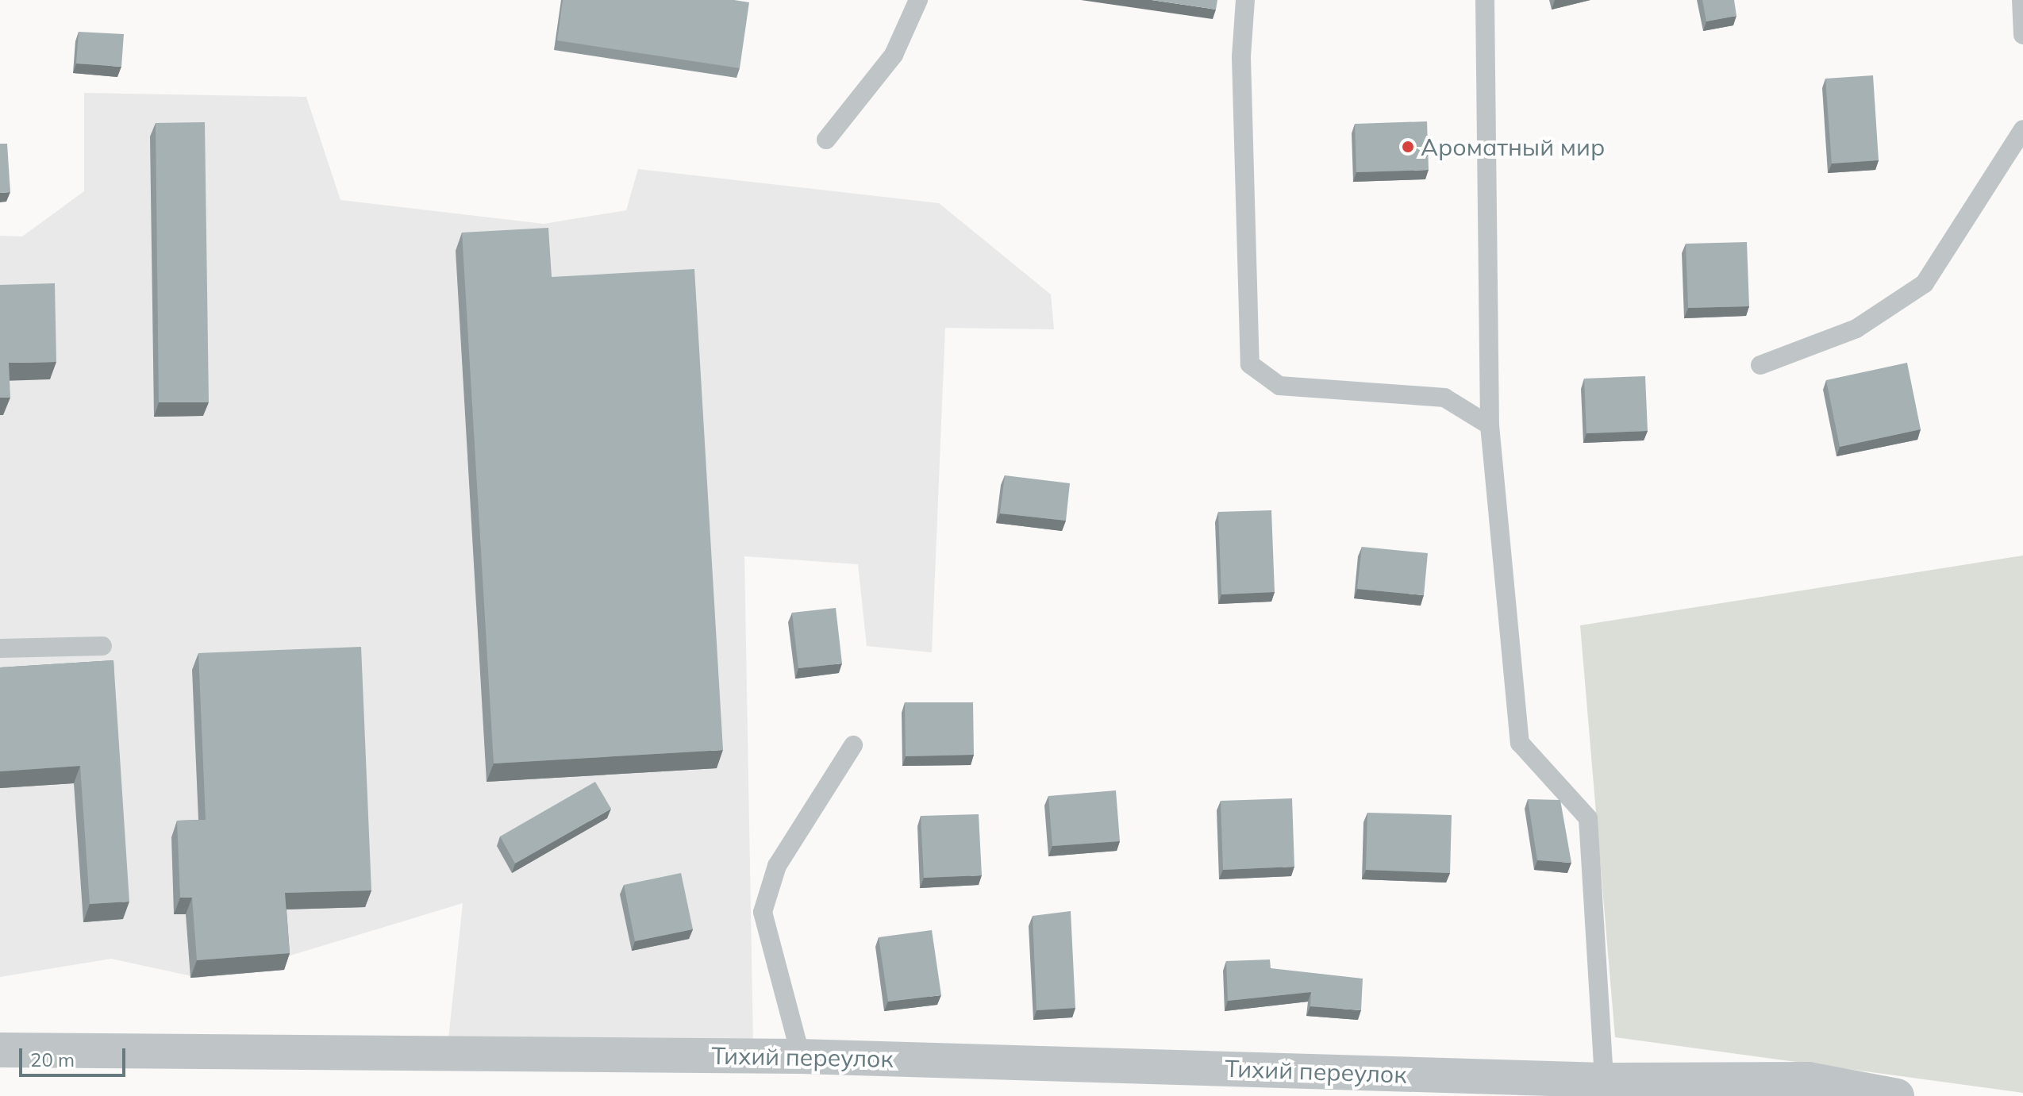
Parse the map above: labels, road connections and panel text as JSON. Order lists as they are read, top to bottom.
{
  "streets": {
    "street": ["Тихий переулок"]
  },
  "places": ["Ароматный мир"],
  "scale_bar": "20 m"
}
